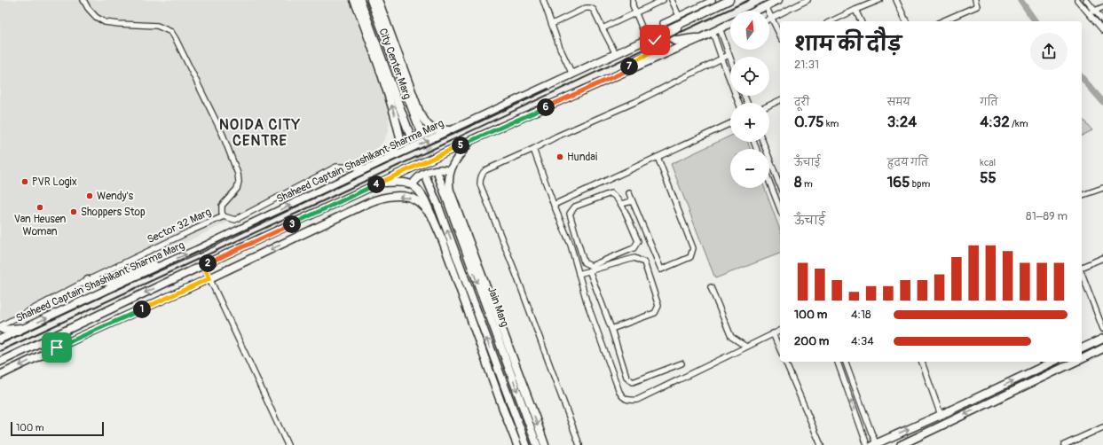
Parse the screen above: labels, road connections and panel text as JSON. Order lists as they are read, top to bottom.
{
  "streets": {
    "main road": ["City Center Marg", "Shaheed Captain Shashikant Sharma Marg", "Jain Marg"],
    "street": ["Sector 32 Marg"]
  },
  "crossings": [
    ["Shaheed Captain Shashikant Sharma Marg", "Sector 32 Marg"]
  ],
  "districts": ["NOIDA CITY CENTRE"],
  "places": [
    "Hundai",
    "PVR Logix",
    "Wendy's",
    "Van Heusen Woman",
    "Shoppers Stop"
  ],
  "scale_bar": "100 m",
  "north": "top",
  "page": {
    "map_buttons": ["+", "−"],
    "heading": ["शाम की दौड़", "21:31"],
    "pins": [
      "7",
      "6",
      "5",
      "4",
      "3",
      "2",
      "1"
    ],
    "stats": [
      ["दूरी", "0.75 km"],
      ["समय", "3:24"],
      ["गति", "4:32 /km"],
      ["ऊँचाई", "8 m"],
      ["हृदय गति", "165 bpm"],
      ["kcal", "55"]
    ],
    "chart": ["ऊँचाई", "81–89 m"],
    "list": [
      {
        "name": "100 m",
        "note": "4:18"
      },
      {
        "name": "200 m",
        "note": "4:34"
      }
    ],
    "scale": "100 m"
  }
}
